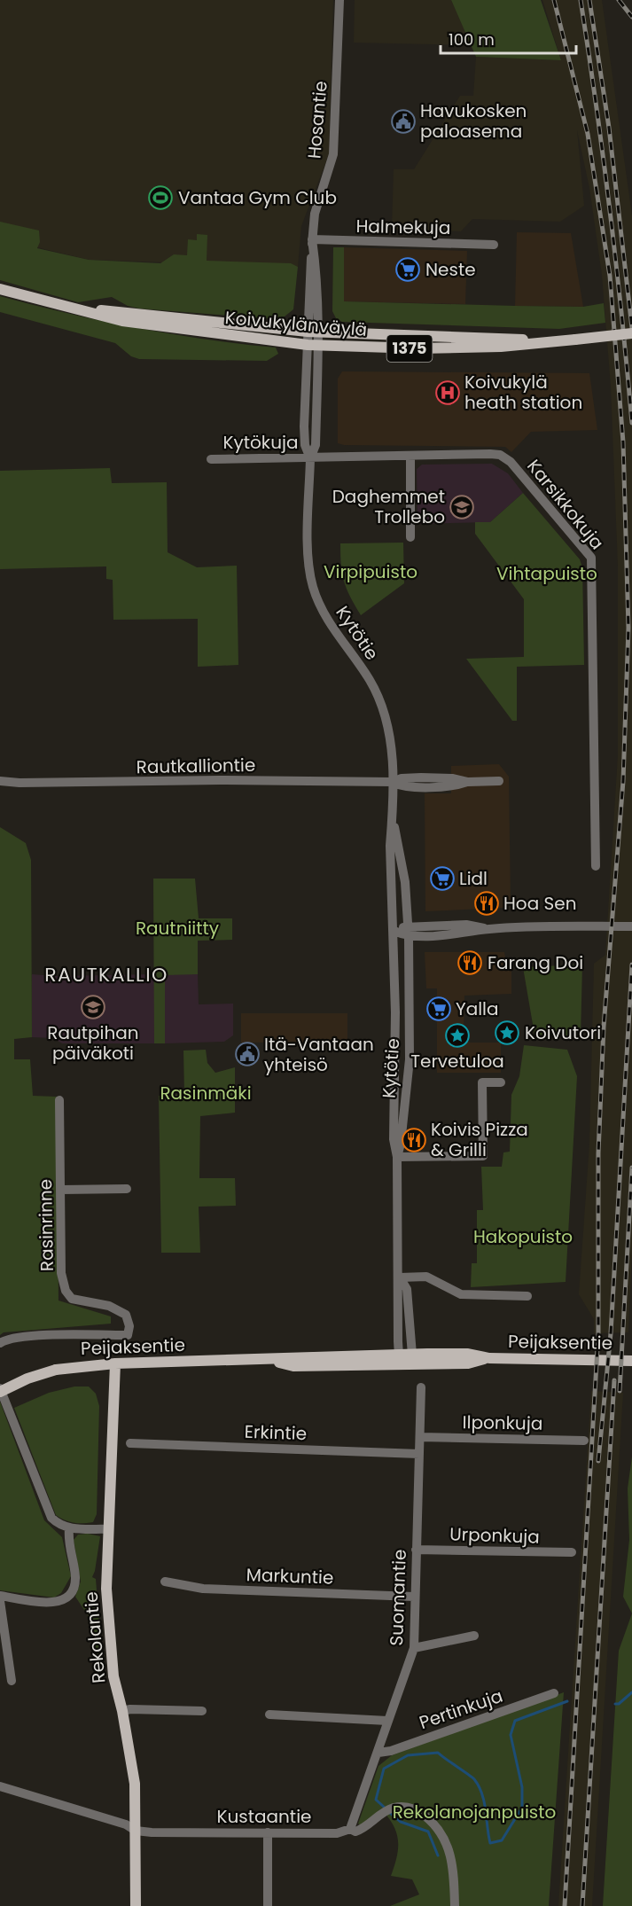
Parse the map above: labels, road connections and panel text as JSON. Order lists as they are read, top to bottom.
{
  "streets": {
    "main road": [
      "Koivukylänväylä",
      "1375",
      "Peijaksentie",
      "Rekolantie"
    ],
    "street": [
      "Hosantie",
      "Halmekuja",
      "Kytökuja",
      "Karsikkokuja",
      "Kytötie",
      "Rautkalliontie",
      "Rasinrinne",
      "Ilponkuja",
      "Erkintie",
      "Urponkuja",
      "Markuntie",
      "Suomantie",
      "Pertinkuja",
      "Kustaantie"
    ]
  },
  "crossings": [
    ["Hosantie", "Halmekuja"],
    ["Hosantie", "Koivukylänväylä"],
    ["Hosantie", "Kytötie"],
    ["Koivukylänväylä", "Kytötie"],
    ["Kytökuja", "Karsikkokuja"],
    ["Kytökuja", "Kytötie"],
    ["Karsikkokuja", "Kytötie"],
    ["Kytötie", "Rautkalliontie"],
    ["Kytötie", "Peijaksentie"],
    ["Peijaksentie", "Rekolantie"],
    ["Ilponkuja", "Suomantie"],
    ["Erkintie", "Suomantie"],
    ["Urponkuja", "Suomantie"],
    ["Markuntie", "Suomantie"],
    ["Suomantie", "Pertinkuja"],
    ["Suomantie", "Kustaantie"],
    ["Rekolantie", "Kustaantie"]
  ],
  "districts": ["RAUTKALLIO"],
  "parks": [
    "Virpipuisto",
    "Vihtapuisto",
    "Rautniitty",
    "Rasinmäki",
    "Hakopuisto",
    "Rekolanojanpuisto"
  ],
  "places": {
    "public building": ["Havukosken paloasema", "Itä-Vantaan yhteisö"],
    "sports": ["Vantaa Gym Club"],
    "supermarket": ["Neste", "Lidl", "Yalla"],
    "hospital": ["Koivukylä heath station"],
    "school or university": ["Daghemmet Trollebo", "Rautpihan päiväkoti"],
    "restaurant": ["Hoa Sen", "Farang Doi", "Koivis Pizza & Grilli"],
    "place": ["Koivutori", "Tervetuloa"]
  },
  "scale_bar": "100 m"
}
